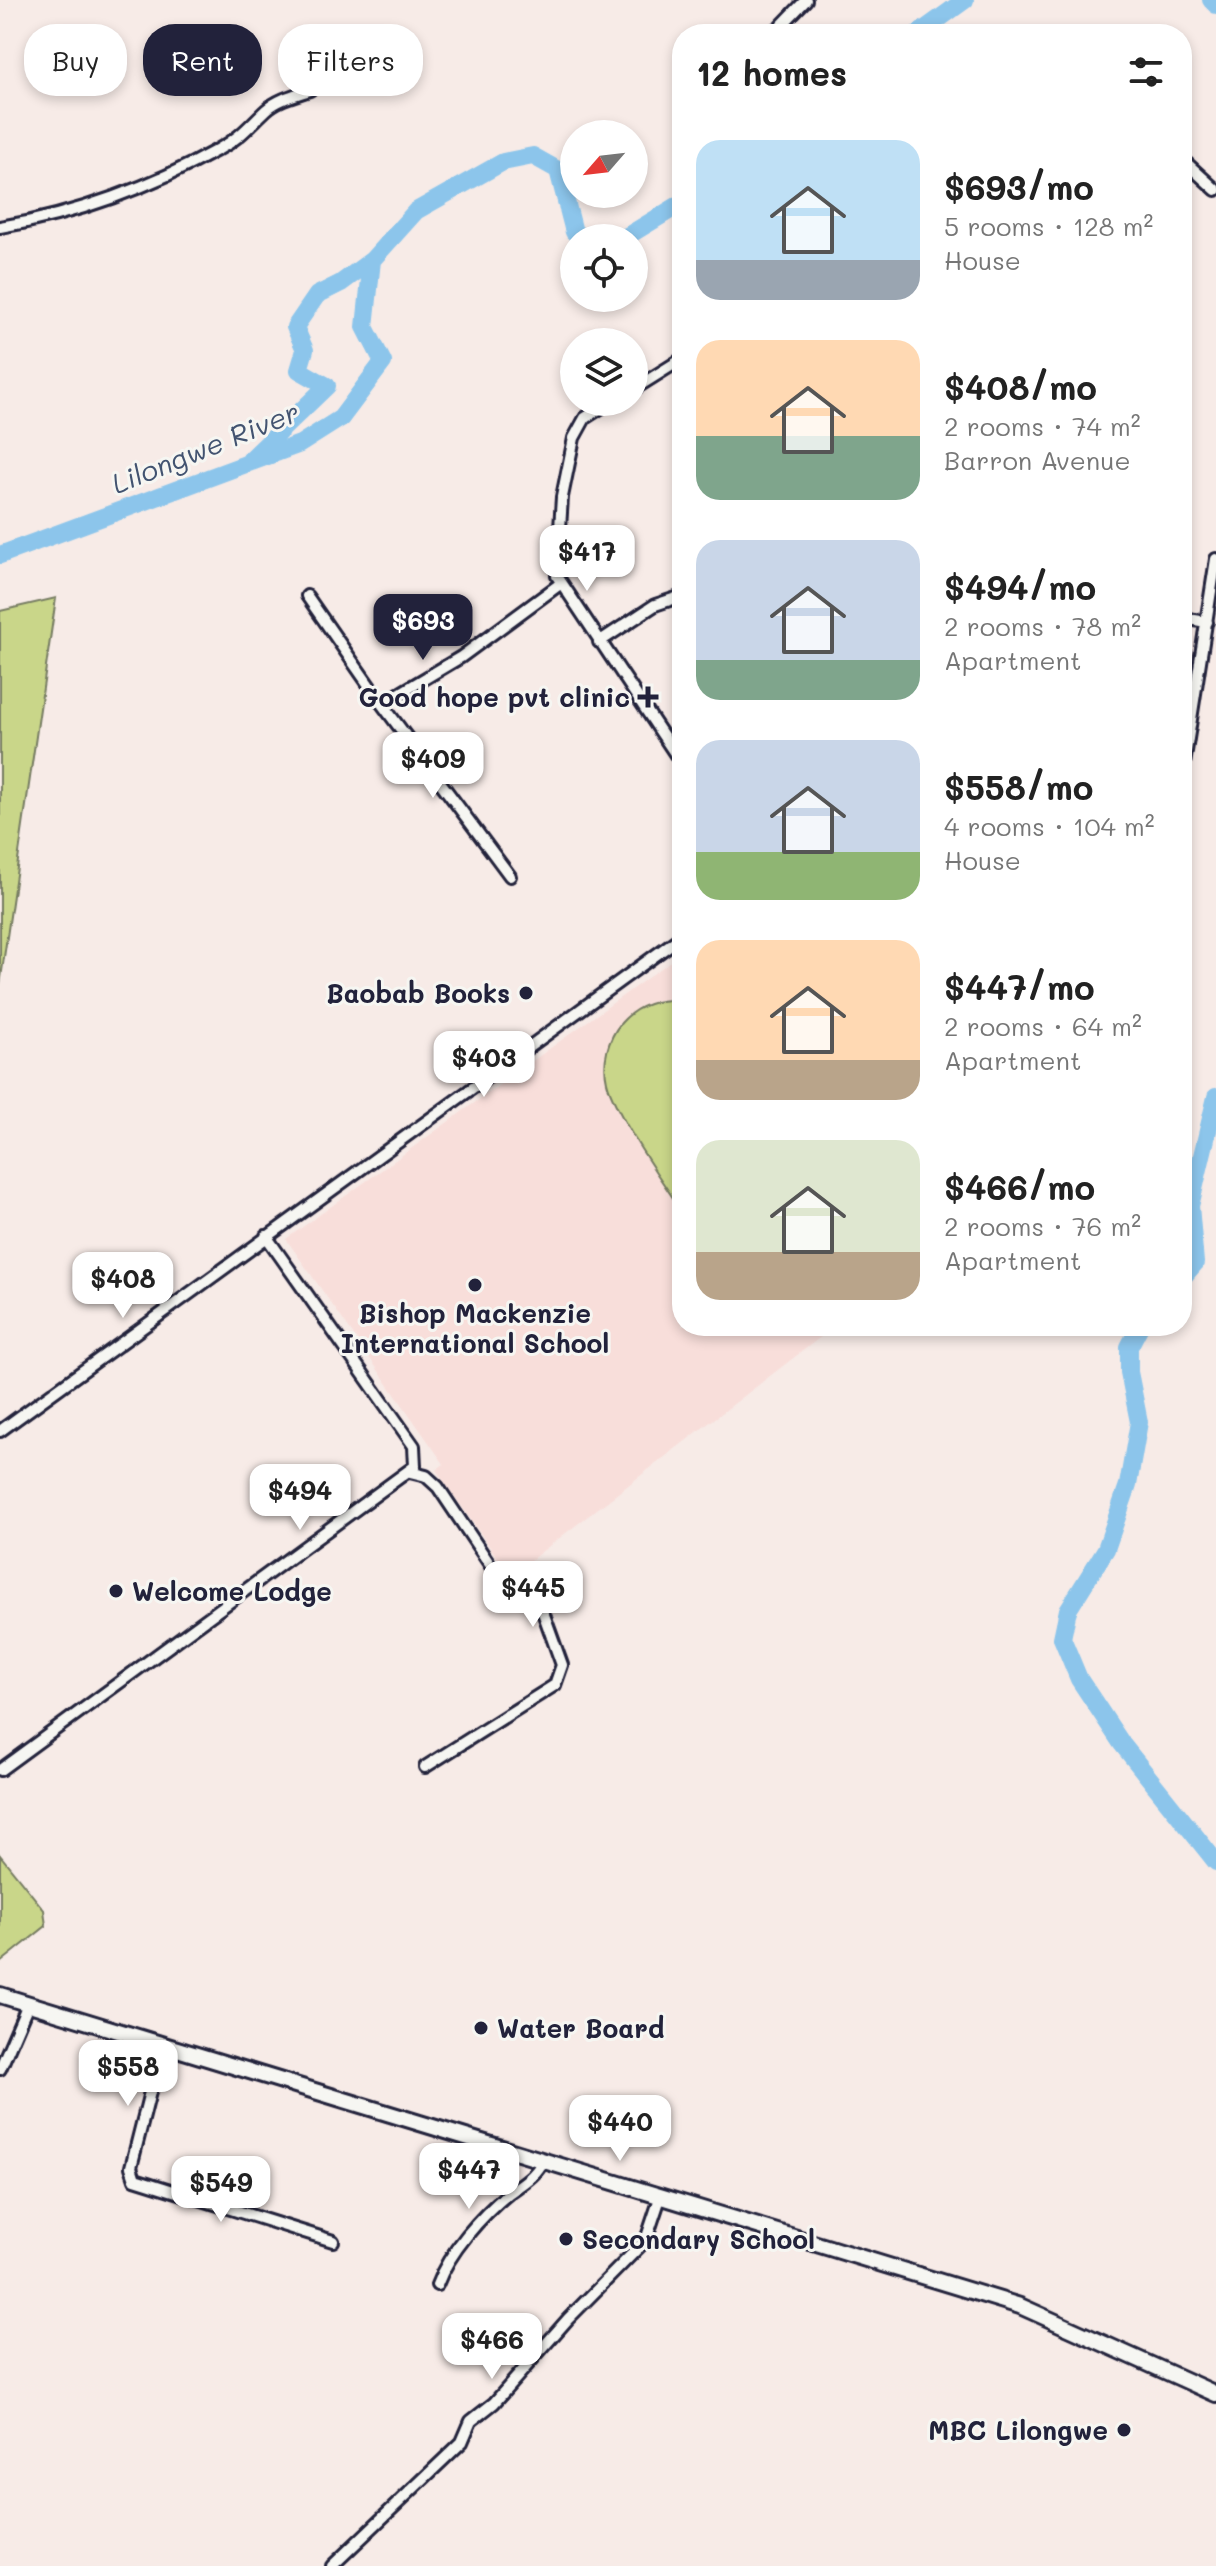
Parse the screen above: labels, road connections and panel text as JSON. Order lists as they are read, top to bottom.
{
  "water": ["Lilongwe River"],
  "places": {
    "health": ["Good hope pvt clinic"],
    "other": [
      "Baobab Books",
      "Bishop Mackenzie International School",
      "Welcome Lodge",
      "Water Board",
      "Secondary School",
      "MBC Lilongwe"
    ]
  },
  "north": "bottom left",
  "page": {
    "chip": ["Buy", "Rent", "Filters"],
    "heading": "12 homes",
    "list": [
      {
        "name": "$693/mo",
        "note": "5 rooms · 128 m² · House"
      },
      {
        "name": "$408/mo",
        "note": "2 rooms · 74 m² · Barron Avenue"
      },
      {
        "name": "$494/mo",
        "note": "2 rooms · 78 m² · Apartment"
      },
      {
        "name": "$558/mo",
        "note": "4 rooms · 104 m² · House"
      },
      {
        "name": "$447/mo",
        "note": "2 rooms · 64 m² · Apartment"
      },
      {
        "name": "$466/mo",
        "note": "2 rooms · 76 m² · Apartment"
      }
    ],
    "price": [
      "$417",
      "$693",
      "$409",
      "$403",
      "$408",
      "$494",
      "$445",
      "$558",
      "$440",
      "$447",
      "$549",
      "$466"
    ]
  }
}
